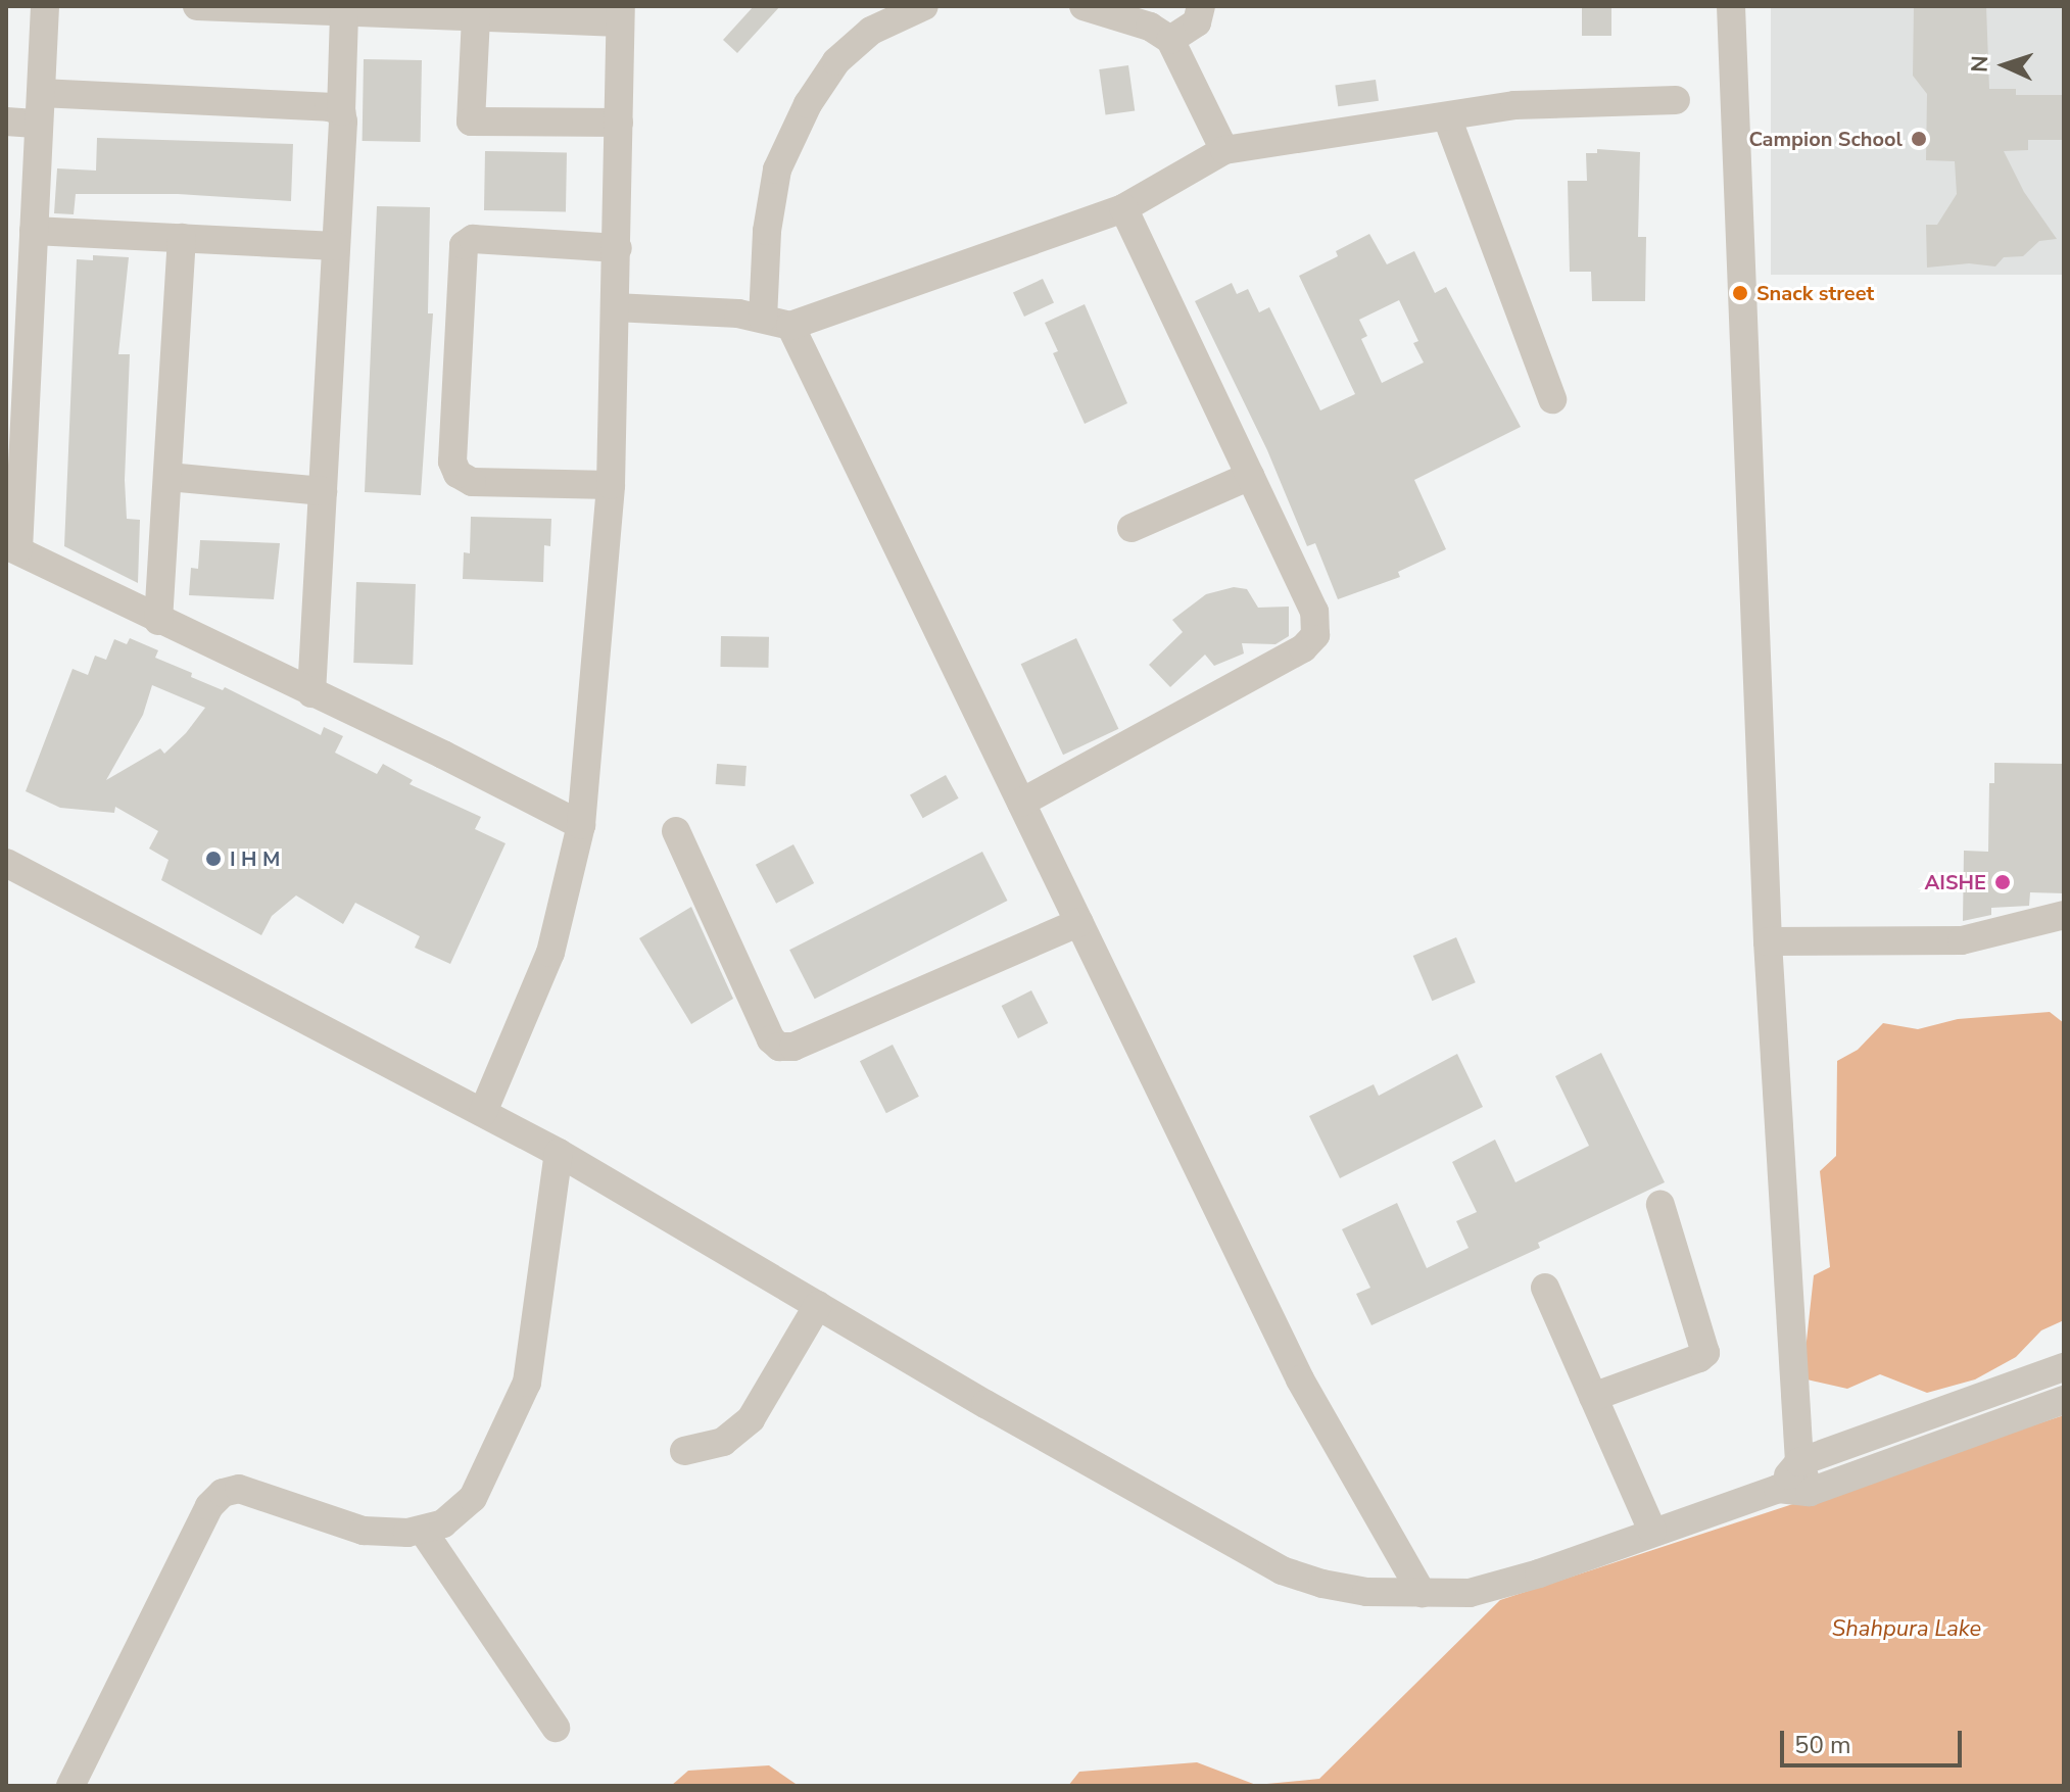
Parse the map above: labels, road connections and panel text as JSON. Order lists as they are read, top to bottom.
{
  "water": ["Shahpura Lake"],
  "places": [
    "Campion School",
    "Snack street",
    "I H M",
    "AISHE"
  ],
  "scale_bar": "50 m",
  "north": "left"
}
